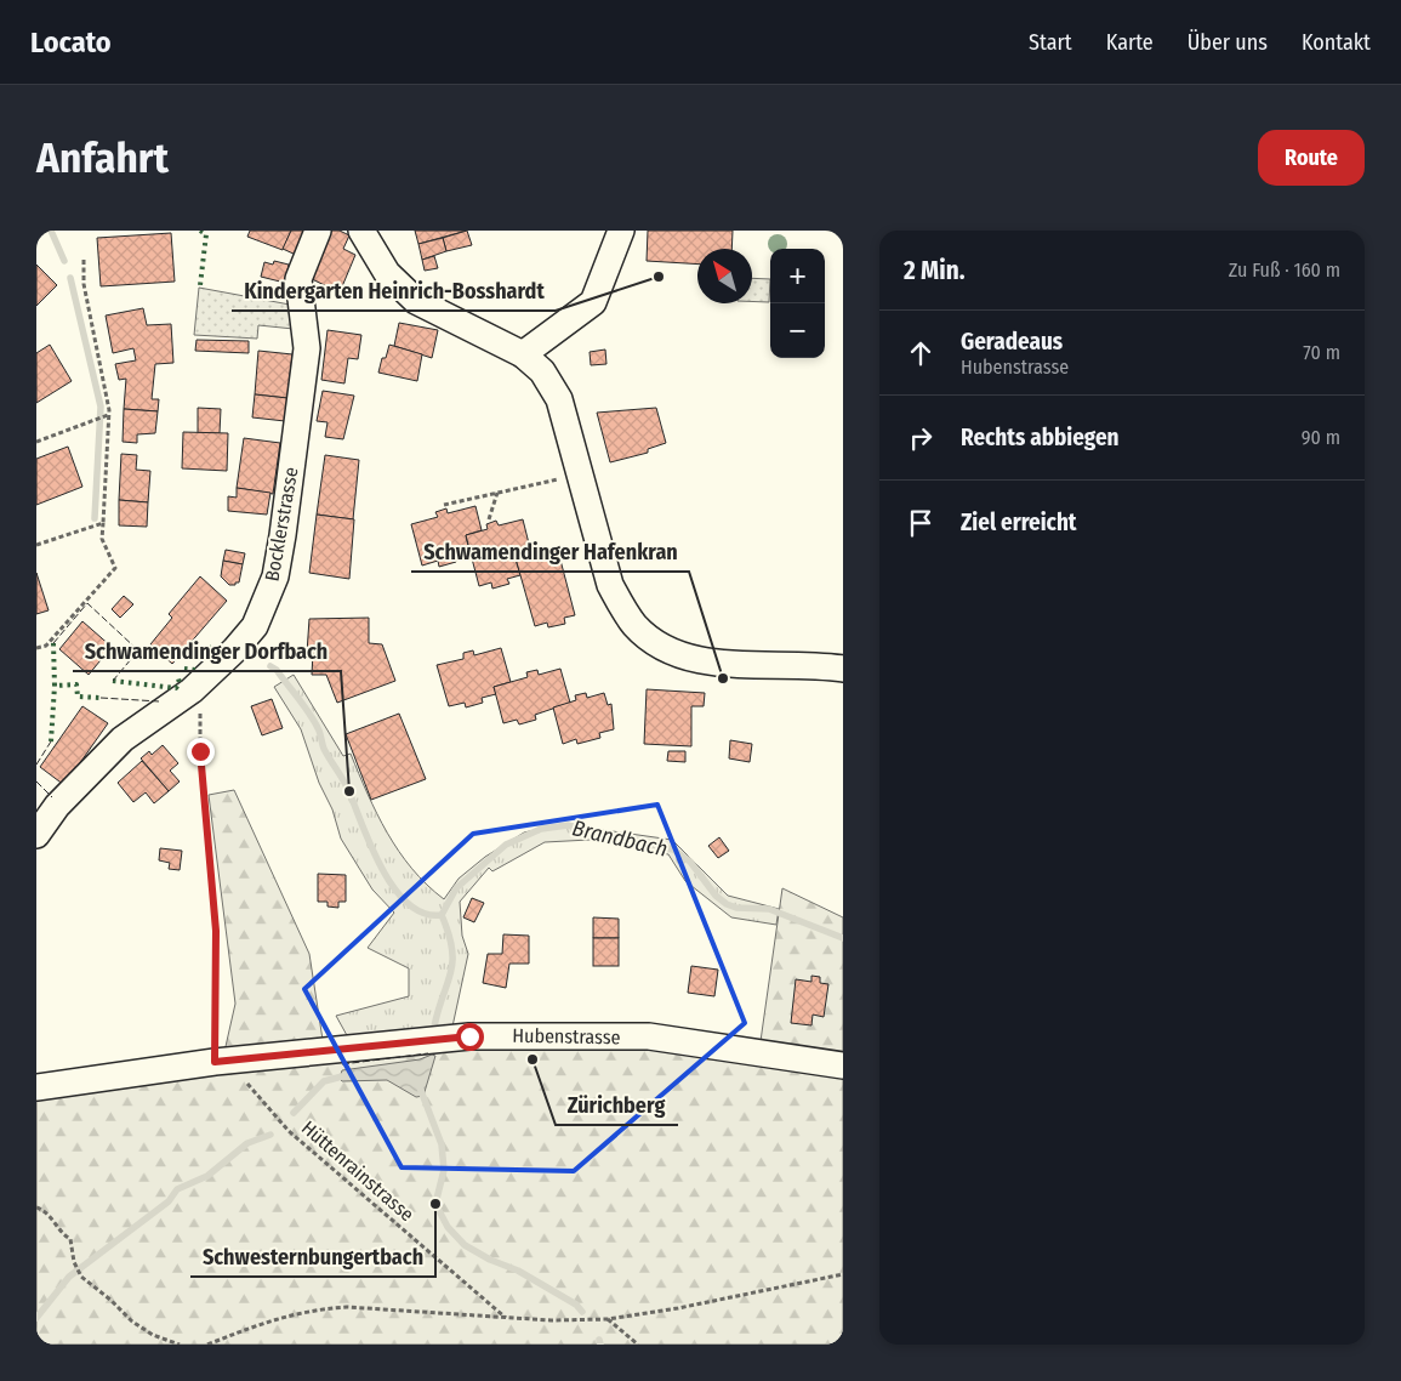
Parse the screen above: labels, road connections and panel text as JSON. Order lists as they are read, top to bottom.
{
  "streets": {
    "street": ["Bocklerstrasse", "Hubenstrasse"],
    "path": ["Hüttenrainstrasse"]
  },
  "crossings": [
    ["Hubenstrasse", "Hüttenrainstrasse"]
  ],
  "water": ["Brandbach"],
  "places": [
    "Kindergarten Heinrich-Bosshardt",
    "Schwamendinger Hafenkran",
    "Schwamendinger Dorfbach",
    "Zürichberg",
    "Schwesternbungertbach"
  ],
  "north": "top left",
  "page": {
    "header": "Locato",
    "nav": [
      "Start",
      "Karte",
      "Über uns",
      "Kontakt"
    ],
    "buttons": "Route",
    "title": "Anfahrt",
    "heading": ["2 Min.", "Zu Fuß · 160 m"],
    "map_buttons": ["+", "−"],
    "list": [
      ["Geradeaus", "Hubenstrasse", "70 m"],
      ["Rechts abbiegen", "90 m"],
      "Ziel erreicht"
    ]
  }
}
